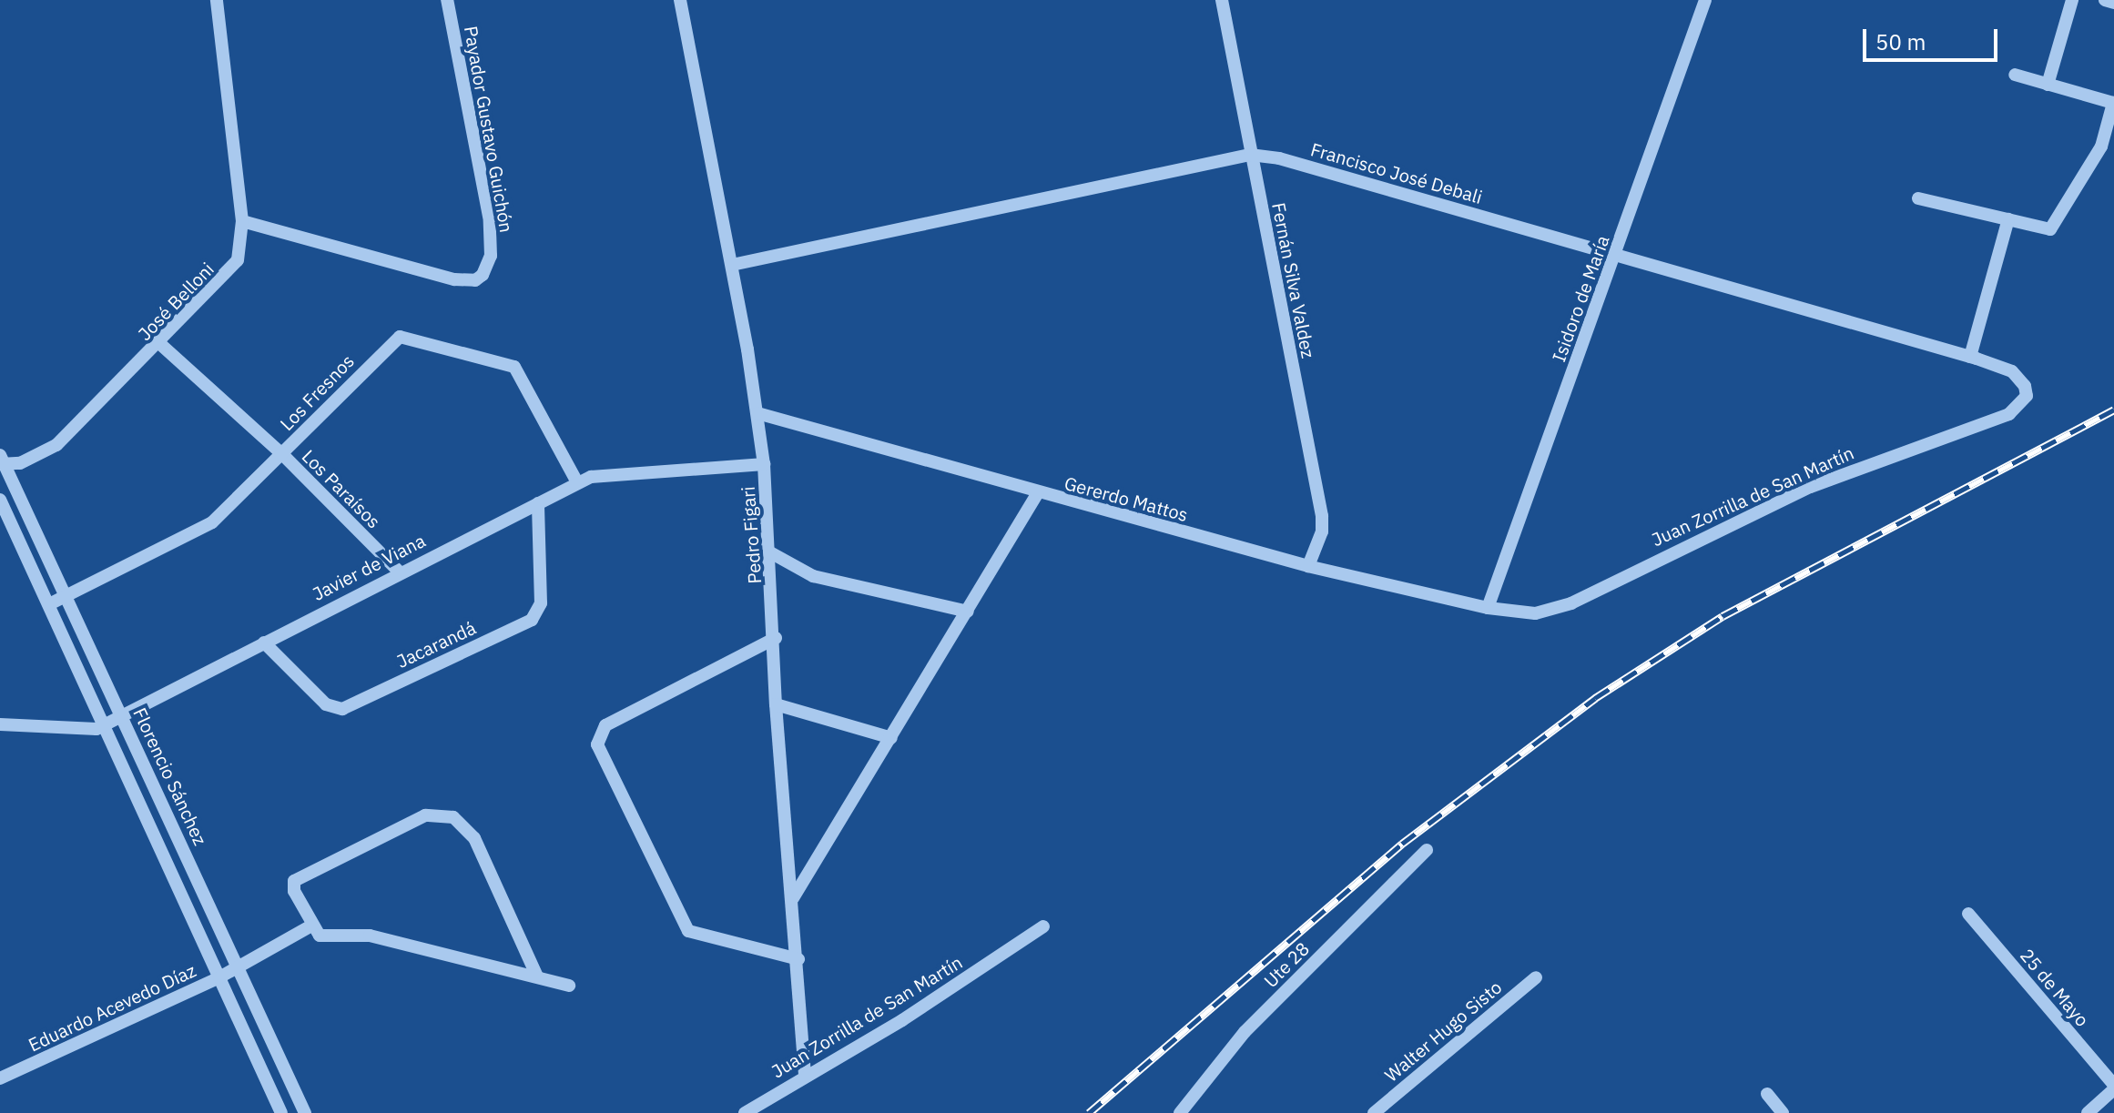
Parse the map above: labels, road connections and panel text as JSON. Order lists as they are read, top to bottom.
{
  "streets": {
    "street": [
      "Payador Gustavo Guichón",
      "Francisco José Debali",
      "Fernán Silva Valdez",
      "Isidoro de María",
      "José Belloni",
      "Los Fresnos",
      "Los Paraísos",
      "Juan Zorrilla de San Martín",
      "Gererdo Mattos",
      "Pedro Figari",
      "Javier de Viana",
      "Jacarandá",
      "Florencio Sánchez",
      "Ute 28",
      "25 de Mayo",
      "Eduardo Acevedo Díaz",
      "Walter Hugo Sisto"
    ]
  },
  "crossings": [
    ["Payador Gustavo Guichón", "José Belloni"],
    ["Francisco José Debali", "Fernán Silva Valdez"],
    ["Francisco José Debali", "Isidoro de María"],
    ["Francisco José Debali", "Juan Zorrilla de San Martín"],
    ["Francisco José Debali", "Pedro Figari"],
    ["Fernán Silva Valdez", "Gererdo Mattos"],
    ["Isidoro de María", "Juan Zorrilla de San Martín"],
    ["Isidoro de María", "Gererdo Mattos"],
    ["José Belloni", "Los Paraísos"],
    ["José Belloni", "Florencio Sánchez"],
    ["Los Fresnos", "Los Paraísos"],
    ["Los Fresnos", "Javier de Viana"],
    ["Los Fresnos", "Florencio Sánchez"],
    ["Los Paraísos", "Javier de Viana"],
    ["Juan Zorrilla de San Martín", "Gererdo Mattos"],
    ["Juan Zorrilla de San Martín", "Pedro Figari"],
    ["Gererdo Mattos", "Pedro Figari"],
    ["Pedro Figari", "Javier de Viana"],
    ["Javier de Viana", "Jacarandá"],
    ["Javier de Viana", "Florencio Sánchez"],
    ["Florencio Sánchez", "Eduardo Acevedo Díaz"]
  ],
  "scale_bar": "50 m"
}
